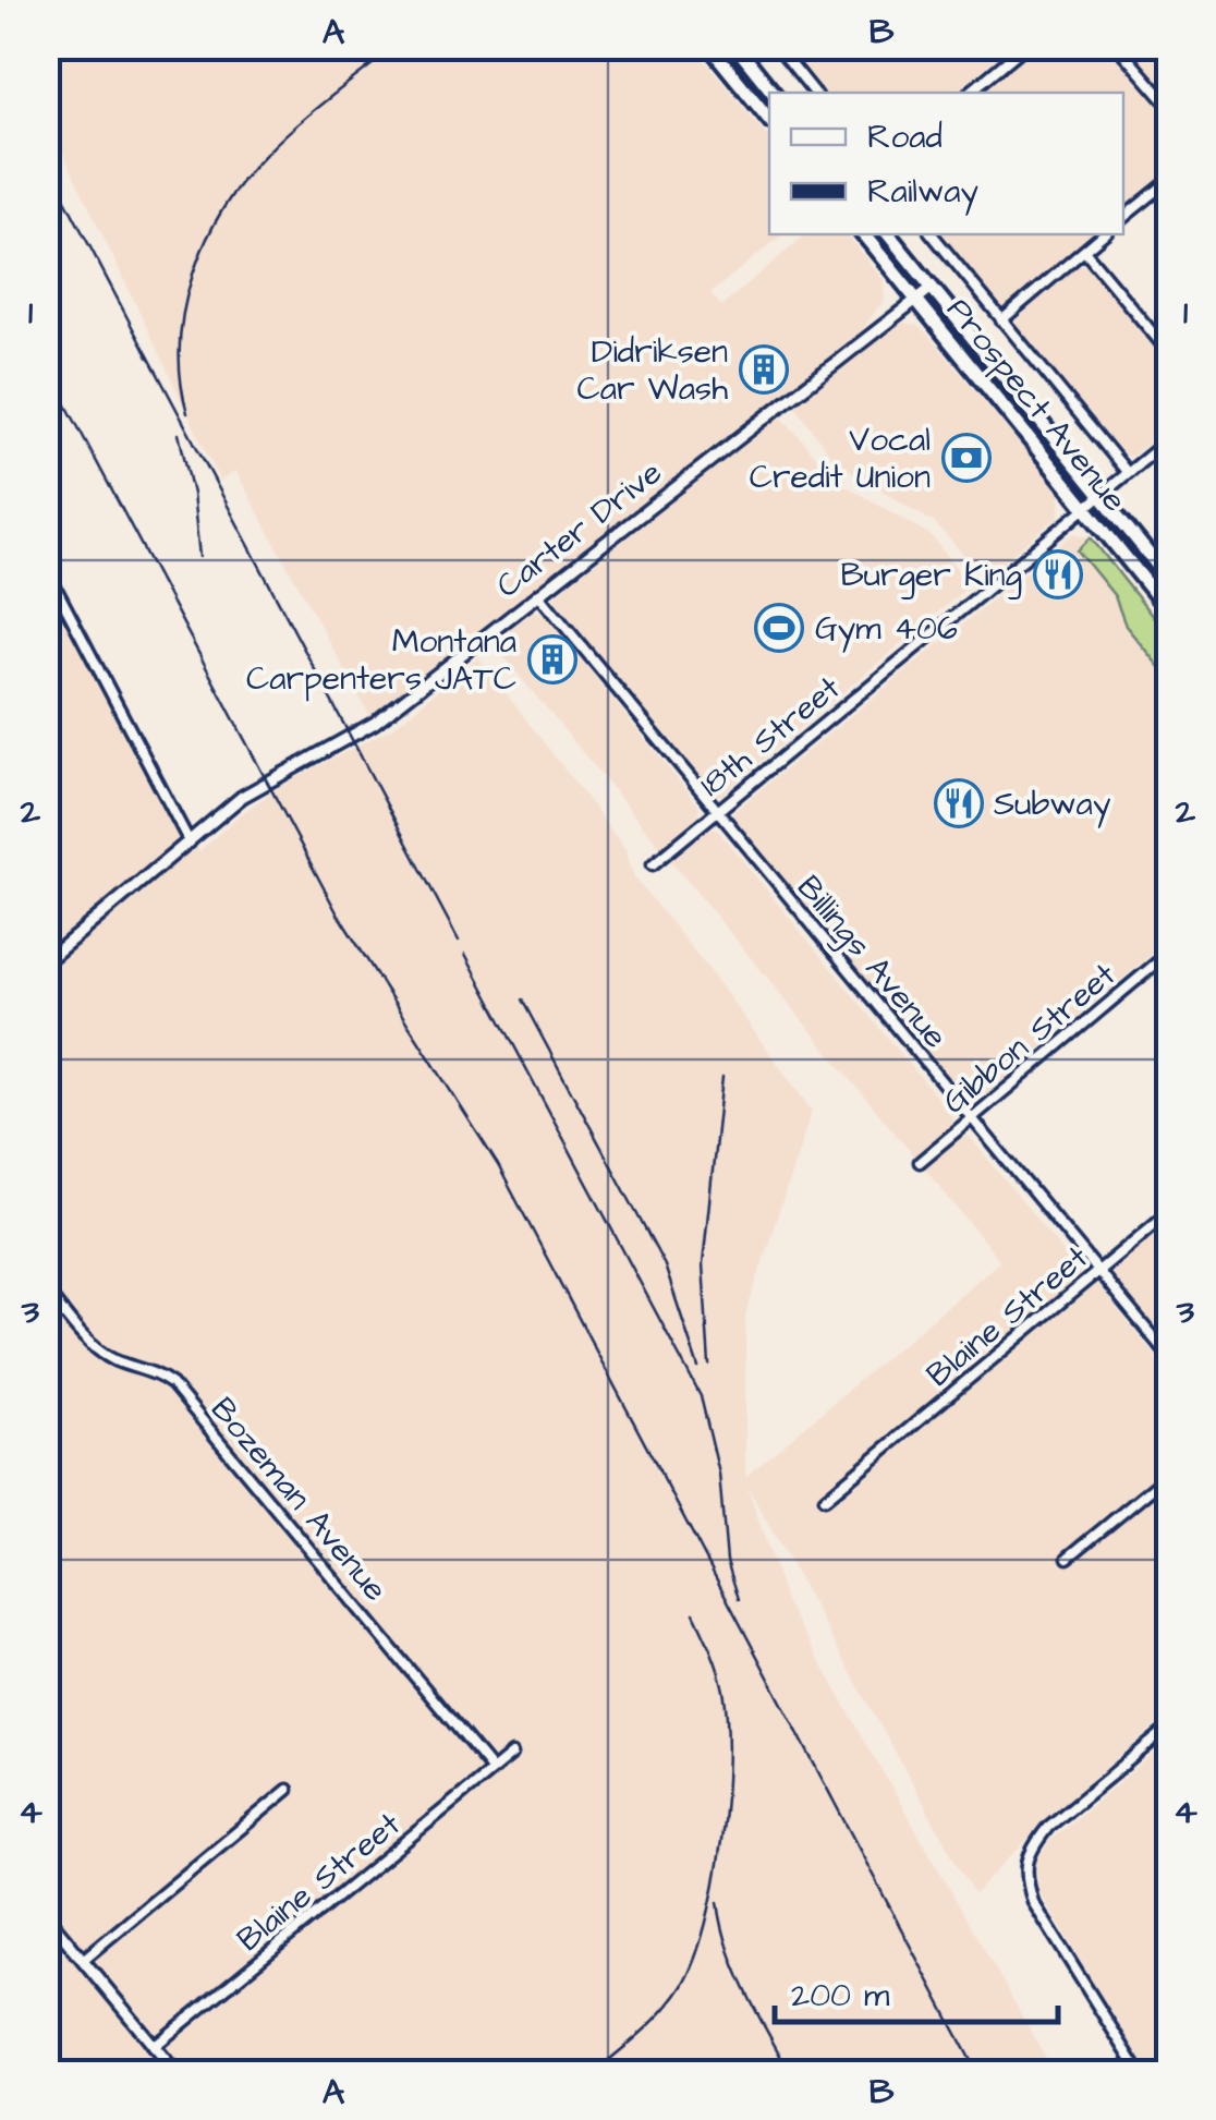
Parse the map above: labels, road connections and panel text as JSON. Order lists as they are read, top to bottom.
{
  "streets": {
    "highway": ["Prospect Avenue"],
    "street": [
      "Carter Drive",
      "18th Street",
      "Billings Avenue",
      "Gibbon Street",
      "Blaine Street",
      "Bozeman Avenue"
    ]
  },
  "crossings": [
    ["Prospect Avenue", "Carter Drive"],
    ["Prospect Avenue", "18th Street"],
    ["Carter Drive", "Billings Avenue"],
    ["18th Street", "Billings Avenue"],
    ["Billings Avenue", "Gibbon Street"],
    ["Billings Avenue", "Blaine Street"],
    ["Blaine Street", "Bozeman Avenue"]
  ],
  "places": {
    "building": ["Didriksen Car Wash", "Montana Carpenters JATC"],
    "bank": ["Vocal Credit Union"],
    "restaurant": ["Burger King", "Subway"],
    "sports": ["Gym 406"]
  },
  "legend": ["Road", "Railway"],
  "scale_bar": "200 m",
  "grid": {
    "columns": ["A", "B"],
    "rows": [
      "1",
      "2",
      "3",
      "4"
    ]
  }
}
